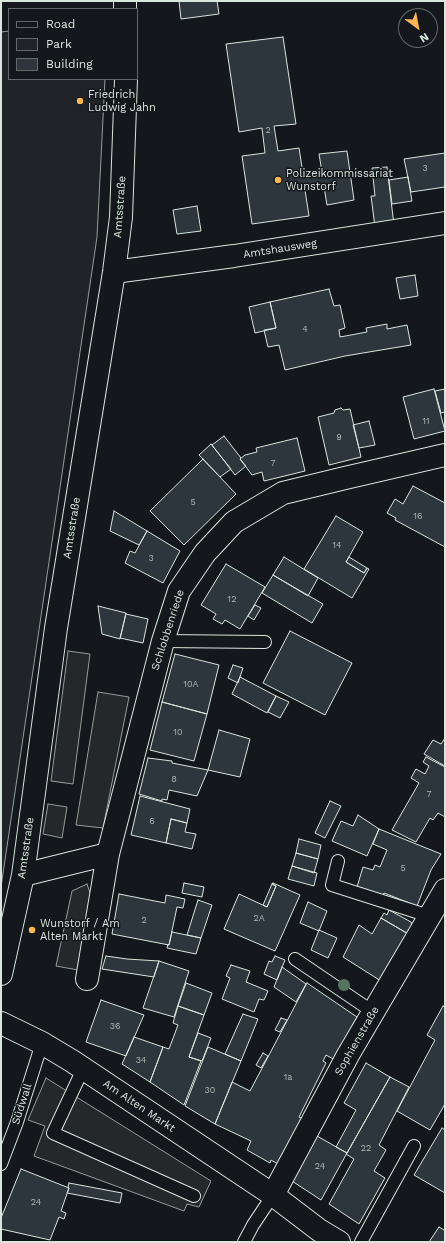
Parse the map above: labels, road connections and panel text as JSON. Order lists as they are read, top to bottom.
{
  "streets": {
    "street": [
      "Amtsstraße",
      "Amtshausweg",
      "Schlobbenriede",
      "Sophienstraße",
      "Am Alten Markt"
    ],
    "lane": ["Südwall"]
  },
  "crossings": [
    ["Amtsstraße", "Amtshausweg"],
    ["Sophienstraße", "Am Alten Markt"],
    ["Südwall", "Am Alten Markt"]
  ],
  "places": ["Friedrich Ludwig Jahn", "Polizeikommissariat Wunstorf", "Wunstorf / Am Alten Markt"],
  "house_numbers": [
    "2",
    "3",
    "4",
    "11",
    "9",
    "7",
    "5",
    "16",
    "14",
    "3",
    "12",
    "10A",
    "10",
    "8",
    "7",
    "6",
    "5",
    "2A",
    "2",
    "36",
    "34",
    "1a",
    "30",
    "22",
    "24",
    "24"
  ],
  "legend": ["Road", "Park", "Building"],
  "north": "bottom right"
}
